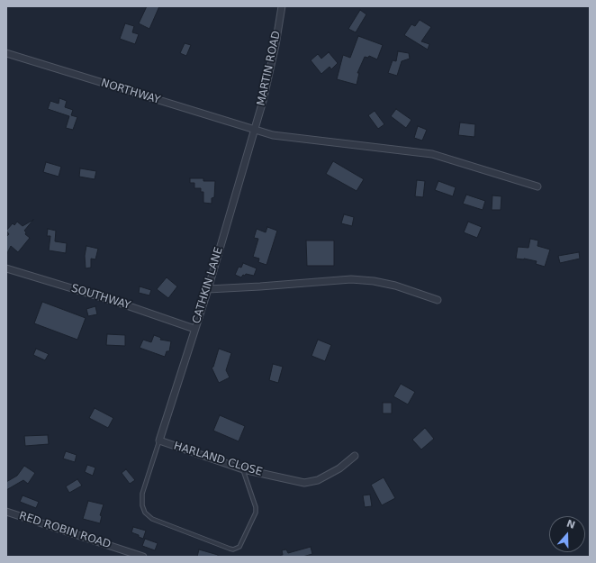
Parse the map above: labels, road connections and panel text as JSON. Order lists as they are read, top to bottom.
{
  "streets": {
    "street": [
      "MARTIN ROAD",
      "NORTHWAY",
      "CATHKIN LANE",
      "SOUTHWAY",
      "HARLAND CLOSE",
      "RED ROBIN ROAD"
    ]
  },
  "crossings": [
    ["MARTIN ROAD", "NORTHWAY"],
    ["MARTIN ROAD", "CATHKIN LANE"],
    ["NORTHWAY", "CATHKIN LANE"],
    ["CATHKIN LANE", "SOUTHWAY"],
    ["CATHKIN LANE", "HARLAND CLOSE"]
  ],
  "north": "top"
}
